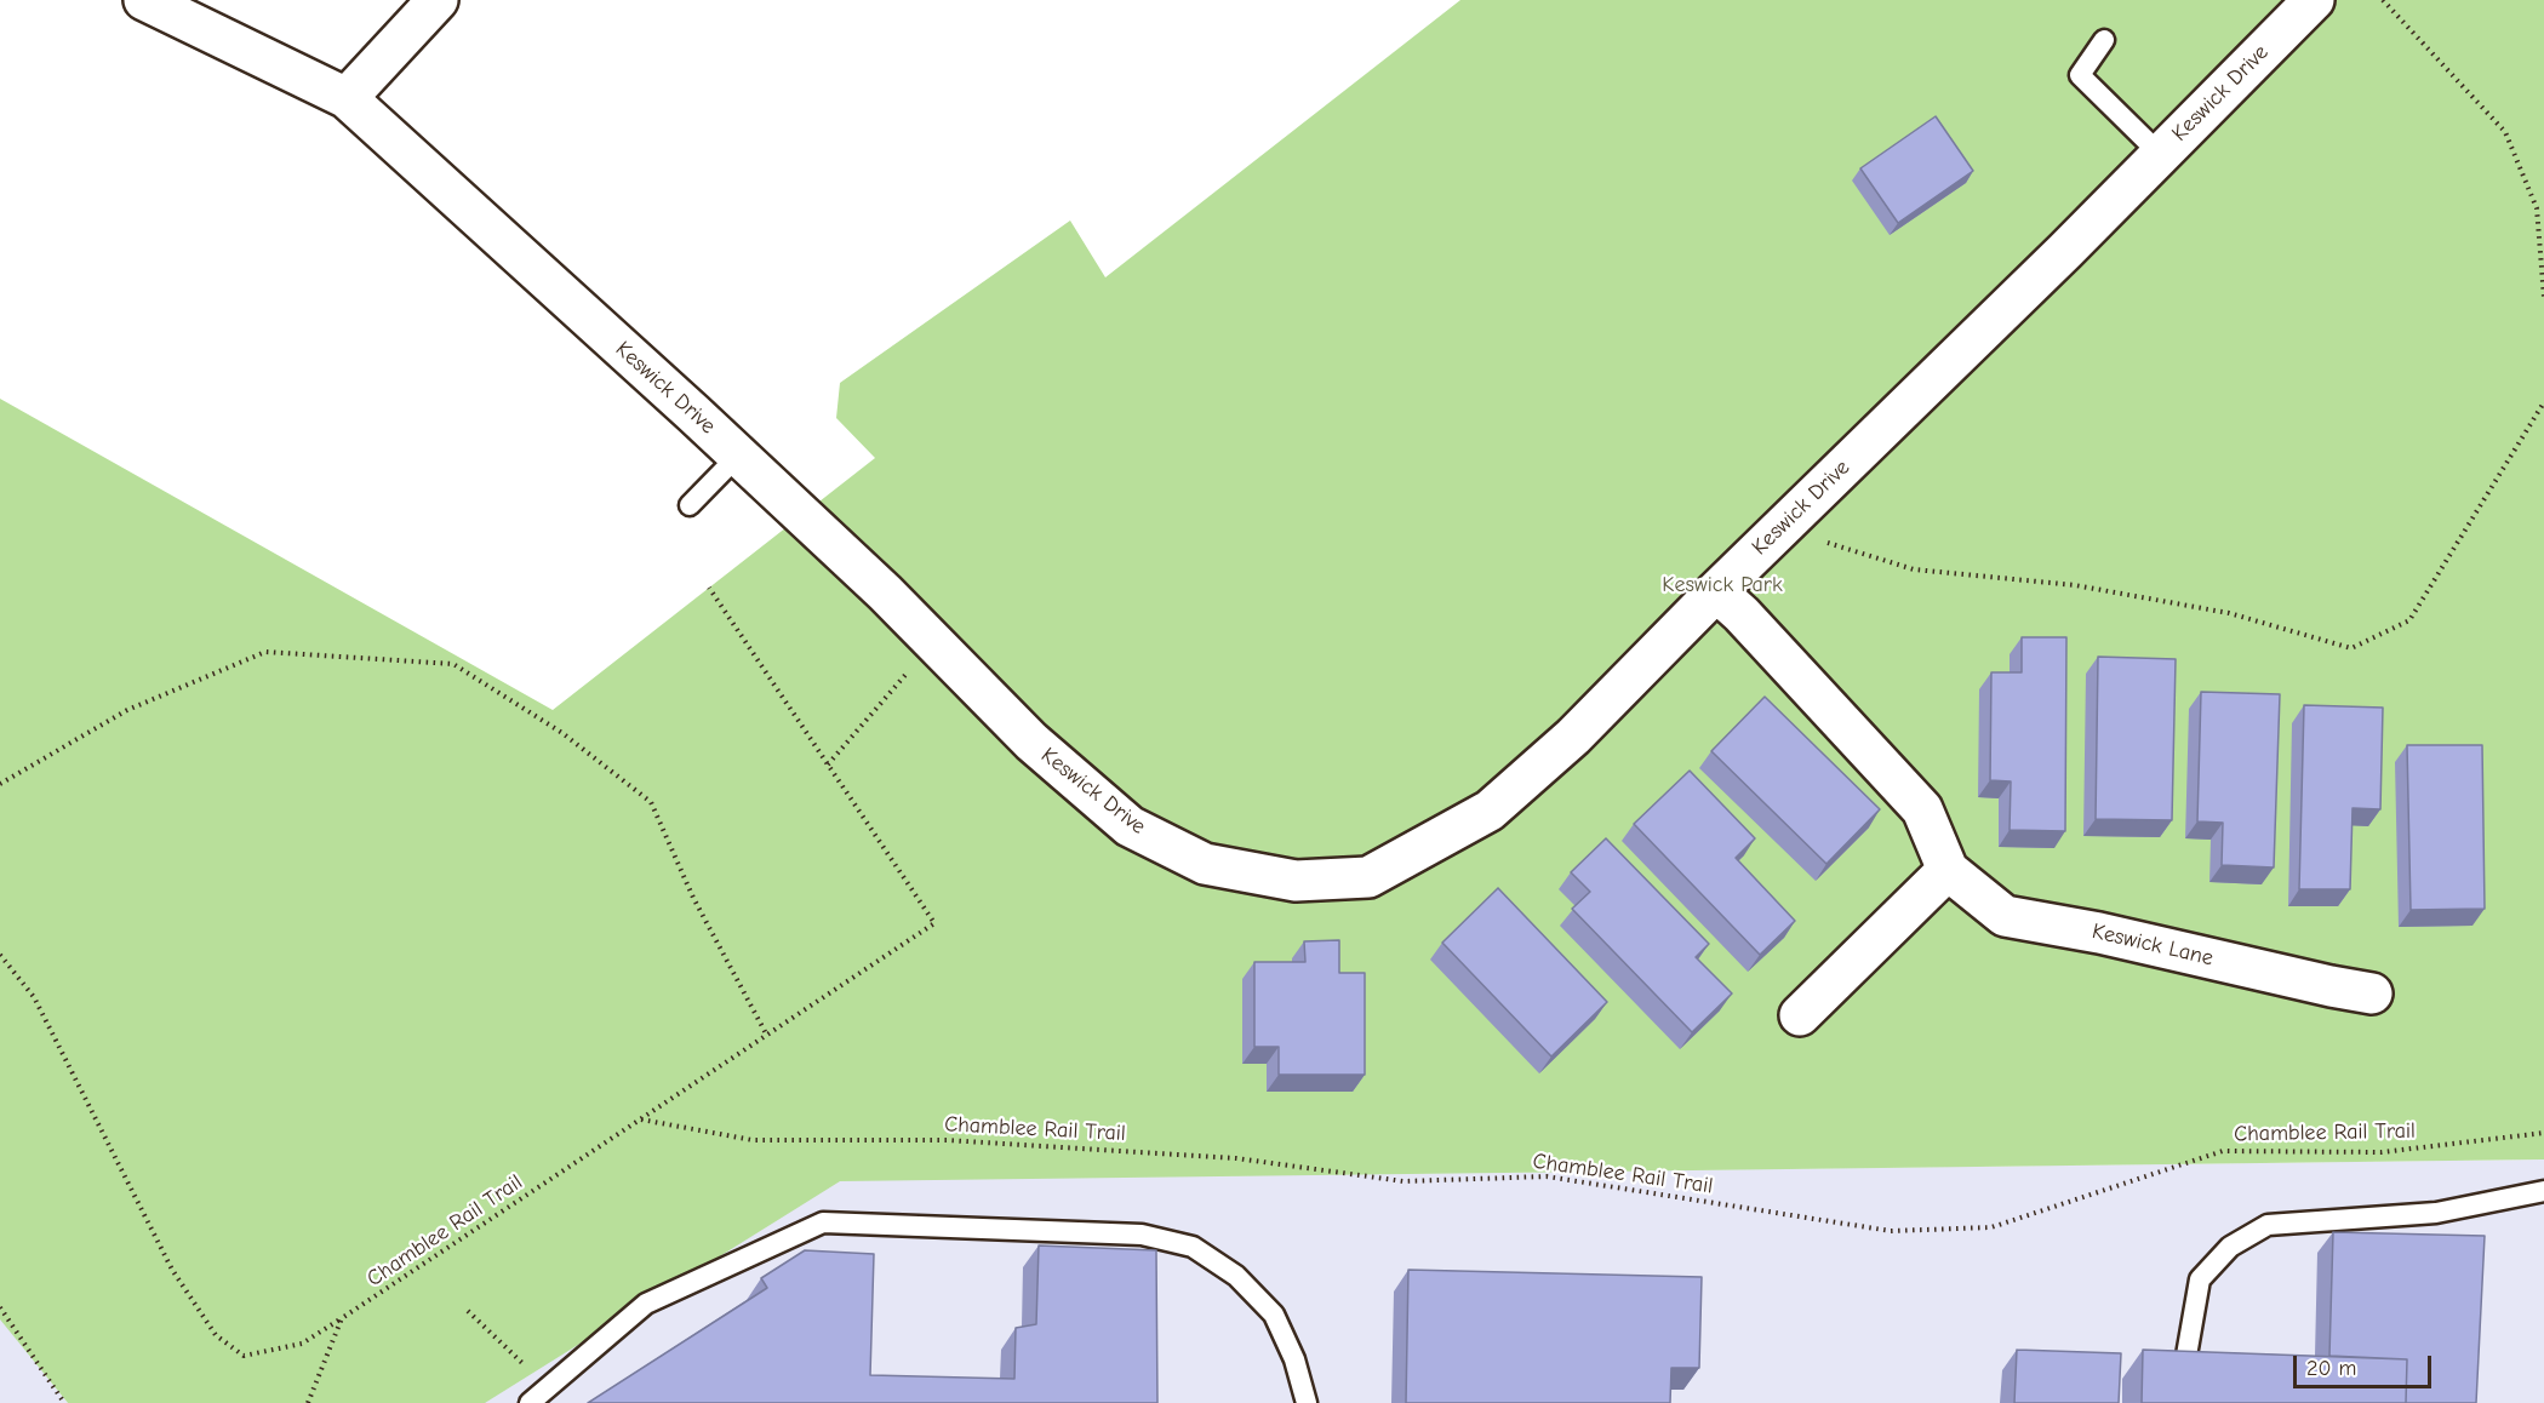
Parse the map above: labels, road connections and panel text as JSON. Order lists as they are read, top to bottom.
{
  "streets": {
    "street": ["Keswick Drive", "Keswick Lane"],
    "path": ["Chamblee Rail Trail"]
  },
  "crossings": [
    ["Keswick Drive", "Keswick Lane"]
  ],
  "parks": ["Keswick Park"],
  "scale_bar": "20 m"
}
